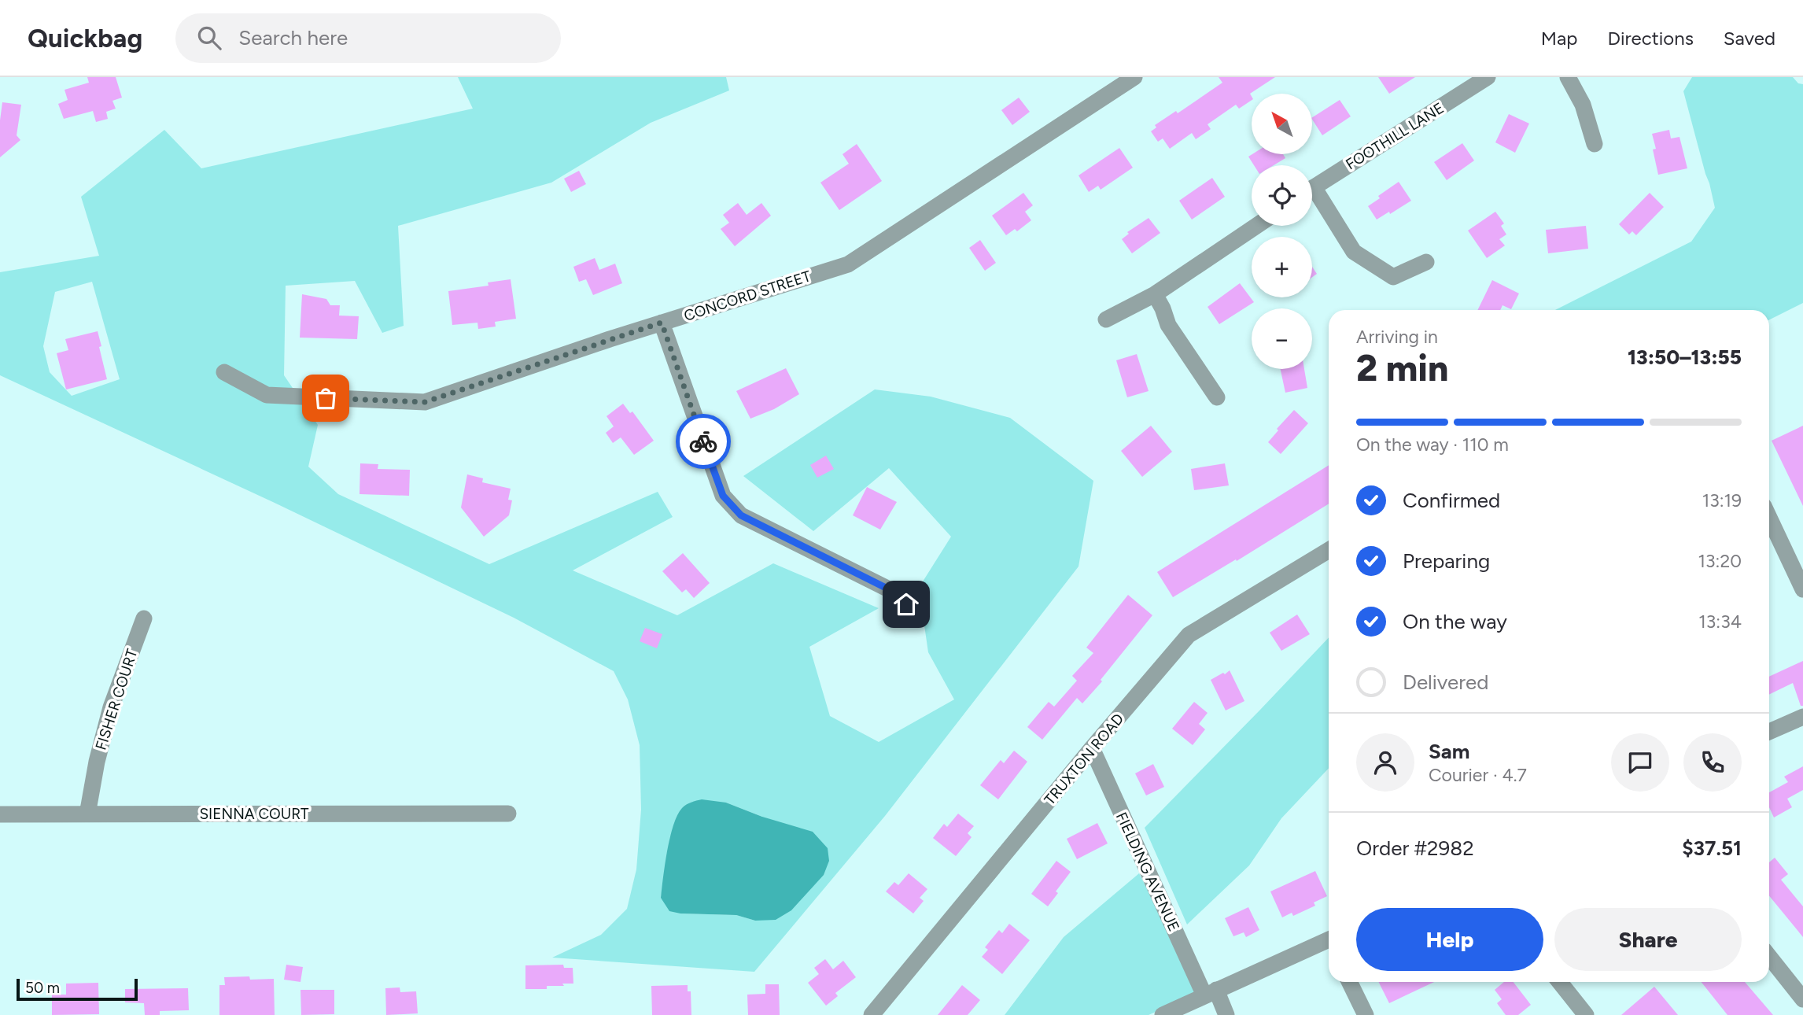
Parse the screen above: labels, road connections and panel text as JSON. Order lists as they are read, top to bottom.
{
  "streets": {
    "street": [
      "FOOTHILL LANE",
      "CONCORD STREET",
      "FISHER COURT",
      "TRUXTON ROAD",
      "SIENNA COURT",
      "FIELDING AVENUE"
    ]
  },
  "crossings": [
    ["FISHER COURT", "SIENNA COURT"],
    ["TRUXTON ROAD", "FIELDING AVENUE"]
  ],
  "scale_bar": "50 m",
  "north": "top left",
  "page": {
    "header": "Quickbag",
    "search": "Search here",
    "nav": ["Map", "Directions", "Saved"],
    "map_buttons": ["+", "−"],
    "heading": ["2 min", "Arriving in", "13:50–13:55"],
    "panel": [
      "Sam",
      "Courier · 4.7",
      "Order #2982",
      "$37.51"
    ],
    "bar": "On the way · 110 m",
    "list": [
      ["Confirmed", "13:19"],
      ["Preparing", "13:20"],
      ["On the way", "13:34"],
      "Delivered"
    ],
    "buttons": ["Help", "Share"],
    "scale": "50 m"
  }
}
